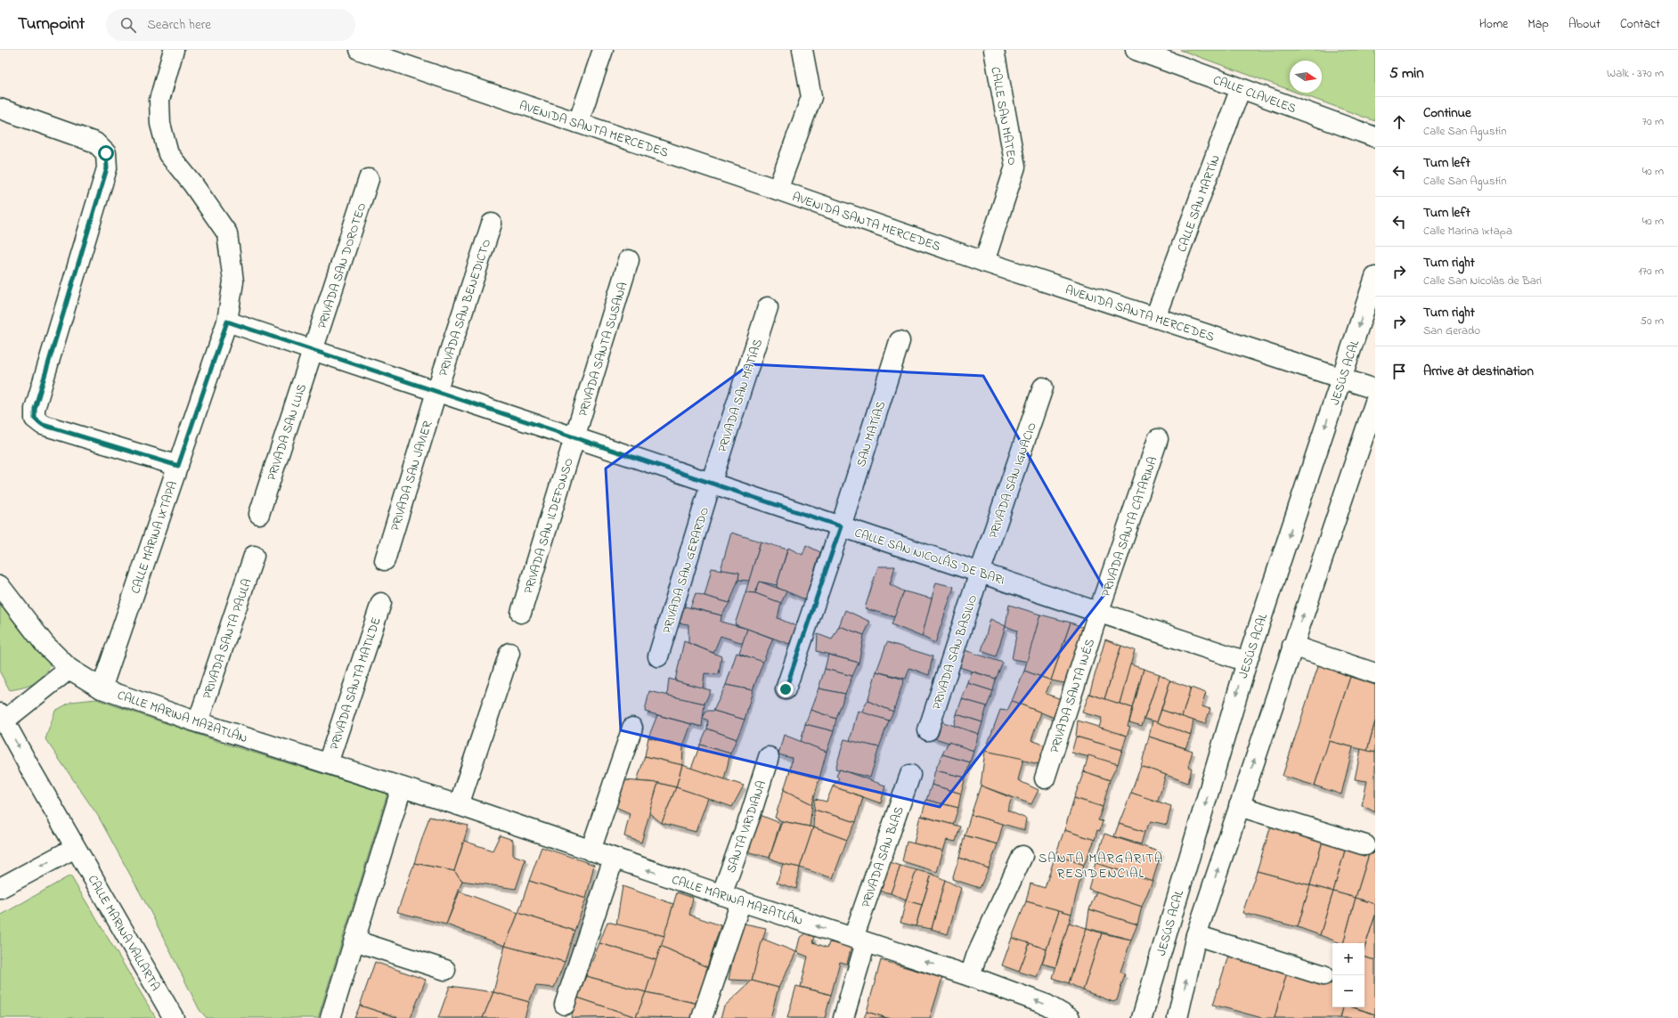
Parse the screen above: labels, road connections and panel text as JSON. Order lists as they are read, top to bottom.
{
  "streets": {
    "street": [
      "CALLE CLAVELES",
      "CALLE SAN MATEO",
      "AVENIDA SANTA MERCEDES",
      "CALLE SAN MARTÍN",
      "PRIVADA SAN DOROTEO",
      "PRIVADA SAN BENEDICTO",
      "PRIVADA SANTA SUSANA",
      "JESÚS ACAL",
      "PRIVADA SAN MATÍAS",
      "PRIVADA SAN LUIS",
      "SAN MATÍAS",
      "PRIVADA SAN JAVIER",
      "PRIVADA SAN IGNACIO",
      "PRIVADA SAN ILDEFONSO",
      "PRIVADA SANTA CATARINA",
      "CALLE MARINA IXTAPA",
      "CALLE SAN NICOLÁS DE BARI",
      "PRIVADA SAN GERARDO",
      "PRIVADA SANTA PAULA",
      "PRIVADA SAN BASILIO",
      "PRIVADA SANTA MATILDE",
      "PRIVADA SANTA INÉS",
      "CALLE MARINA MAZATLÁN",
      "SANTA VIRIDIANA",
      "PRIVADA SAN BLAS",
      "CALLE MARINA VALLARTA"
    ]
  },
  "crossings": [
    ["CALLE CLAVELES", "CALLE SAN MARTÍN"],
    ["CALLE SAN MATEO", "AVENIDA SANTA MERCEDES"],
    ["AVENIDA SANTA MERCEDES", "CALLE SAN MARTÍN"],
    ["AVENIDA SANTA MERCEDES", "JESÚS ACAL"],
    ["PRIVADA SAN DOROTEO", "PRIVADA SAN LUIS"],
    ["PRIVADA SAN DOROTEO", "CALLE SAN NICOLÁS DE BARI"],
    ["PRIVADA SAN BENEDICTO", "PRIVADA SAN JAVIER"],
    ["PRIVADA SAN BENEDICTO", "CALLE SAN NICOLÁS DE BARI"],
    ["PRIVADA SANTA SUSANA", "PRIVADA SAN ILDEFONSO"],
    ["PRIVADA SANTA SUSANA", "CALLE SAN NICOLÁS DE BARI"],
    ["JESÚS ACAL", "CALLE SAN NICOLÁS DE BARI"],
    ["PRIVADA SAN MATÍAS", "CALLE SAN NICOLÁS DE BARI"],
    ["PRIVADA SAN MATÍAS", "PRIVADA SAN GERARDO"],
    ["PRIVADA SAN LUIS", "CALLE SAN NICOLÁS DE BARI"],
    ["SAN MATÍAS", "CALLE SAN NICOLÁS DE BARI"],
    ["PRIVADA SAN JAVIER", "CALLE SAN NICOLÁS DE BARI"],
    ["PRIVADA SAN IGNACIO", "CALLE SAN NICOLÁS DE BARI"],
    ["PRIVADA SAN IGNACIO", "PRIVADA SAN BASILIO"],
    ["PRIVADA SAN ILDEFONSO", "CALLE SAN NICOLÁS DE BARI"],
    ["PRIVADA SANTA CATARINA", "CALLE SAN NICOLÁS DE BARI"],
    ["PRIVADA SANTA CATARINA", "PRIVADA SANTA INÉS"],
    ["CALLE MARINA IXTAPA", "CALLE SAN NICOLÁS DE BARI"],
    ["CALLE MARINA IXTAPA", "CALLE MARINA MAZATLÁN"],
    ["CALLE SAN NICOLÁS DE BARI", "PRIVADA SAN GERARDO"],
    ["CALLE SAN NICOLÁS DE BARI", "PRIVADA SAN BASILIO"],
    ["CALLE SAN NICOLÁS DE BARI", "PRIVADA SANTA INÉS"],
    ["PRIVADA SANTA PAULA", "CALLE MARINA MAZATLÁN"],
    ["PRIVADA SANTA MATILDE", "CALLE MARINA MAZATLÁN"],
    ["CALLE MARINA MAZATLÁN", "SANTA VIRIDIANA"],
    ["CALLE MARINA MAZATLÁN", "PRIVADA SAN BLAS"],
    ["CALLE MARINA MAZATLÁN", "CALLE MARINA VALLARTA"]
  ],
  "one_way": ["CALLE MARINA MAZATLÁN"],
  "districts": ["SANTA MARGARITA RESIDENCIAL"],
  "north": "right",
  "page": {
    "header": "Turnpoint",
    "search": "Search here",
    "nav": [
      "Home",
      "Map",
      "About",
      "Contact"
    ],
    "heading": ["5 min", "Walk · 370 m"],
    "list": [
      ["Continue", "Calle San Agustín", "70 m"],
      ["Turn left", "Calle San Agustín", "40 m"],
      ["Turn left", "Calle Marina Ixtapa", "40 m"],
      ["Turn right", "Calle San Nicolás de Bari", "170 m"],
      ["Turn right", "San Gerado", "50 m"],
      "Arrive at destination"
    ],
    "map_buttons": ["+", "−"]
  }
}
